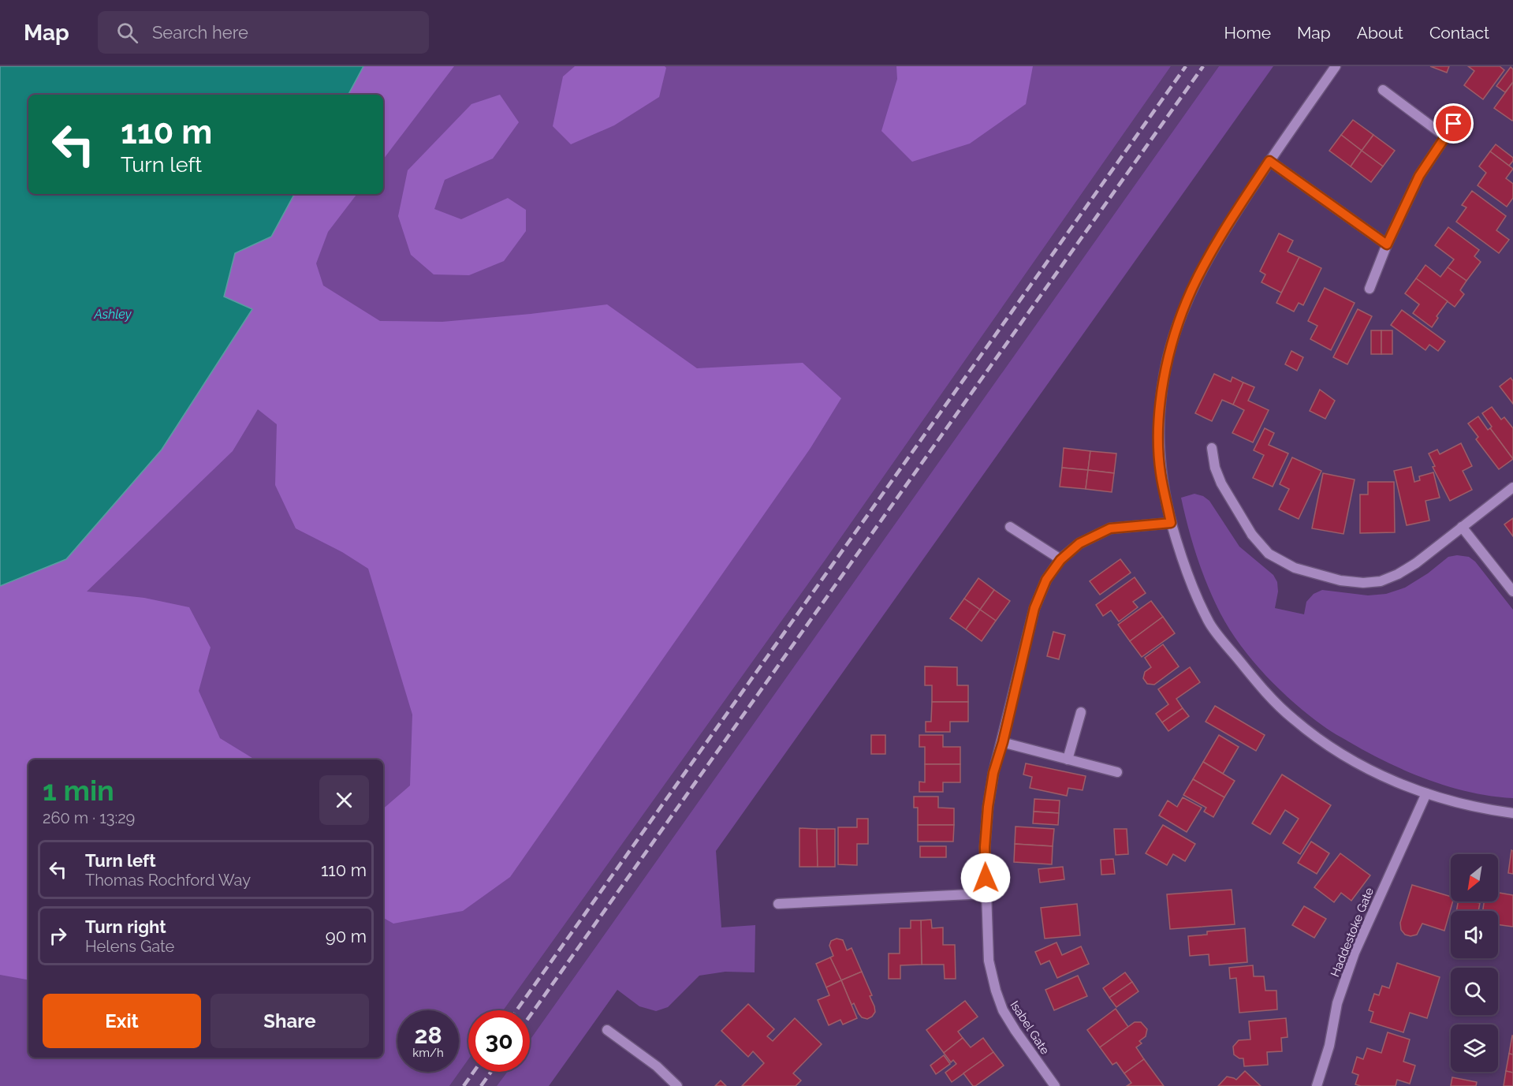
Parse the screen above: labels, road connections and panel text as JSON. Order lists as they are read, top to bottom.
{
  "streets": {
    "street": ["Haddestoke Gate", "Isabel Gate"]
  },
  "water": ["Ashley"],
  "north": "bottom left",
  "page": {
    "header": "Map",
    "search": "Search here",
    "nav": [
      "Home",
      "Map",
      "About",
      "Contact"
    ],
    "turn": ["110 m", "Turn left"],
    "heading": ["1 min", "260 m · 13:29"],
    "list": [
      {
        "name": "Turn left",
        "note": "Thomas Rochford Way",
        "value": "110 m"
      },
      {
        "name": "Turn right",
        "note": "Helens Gate",
        "value": "90 m"
      }
    ],
    "buttons": ["Exit", "Share"],
    "speed": "28 km/h",
    "limit": "30"
  }
}
